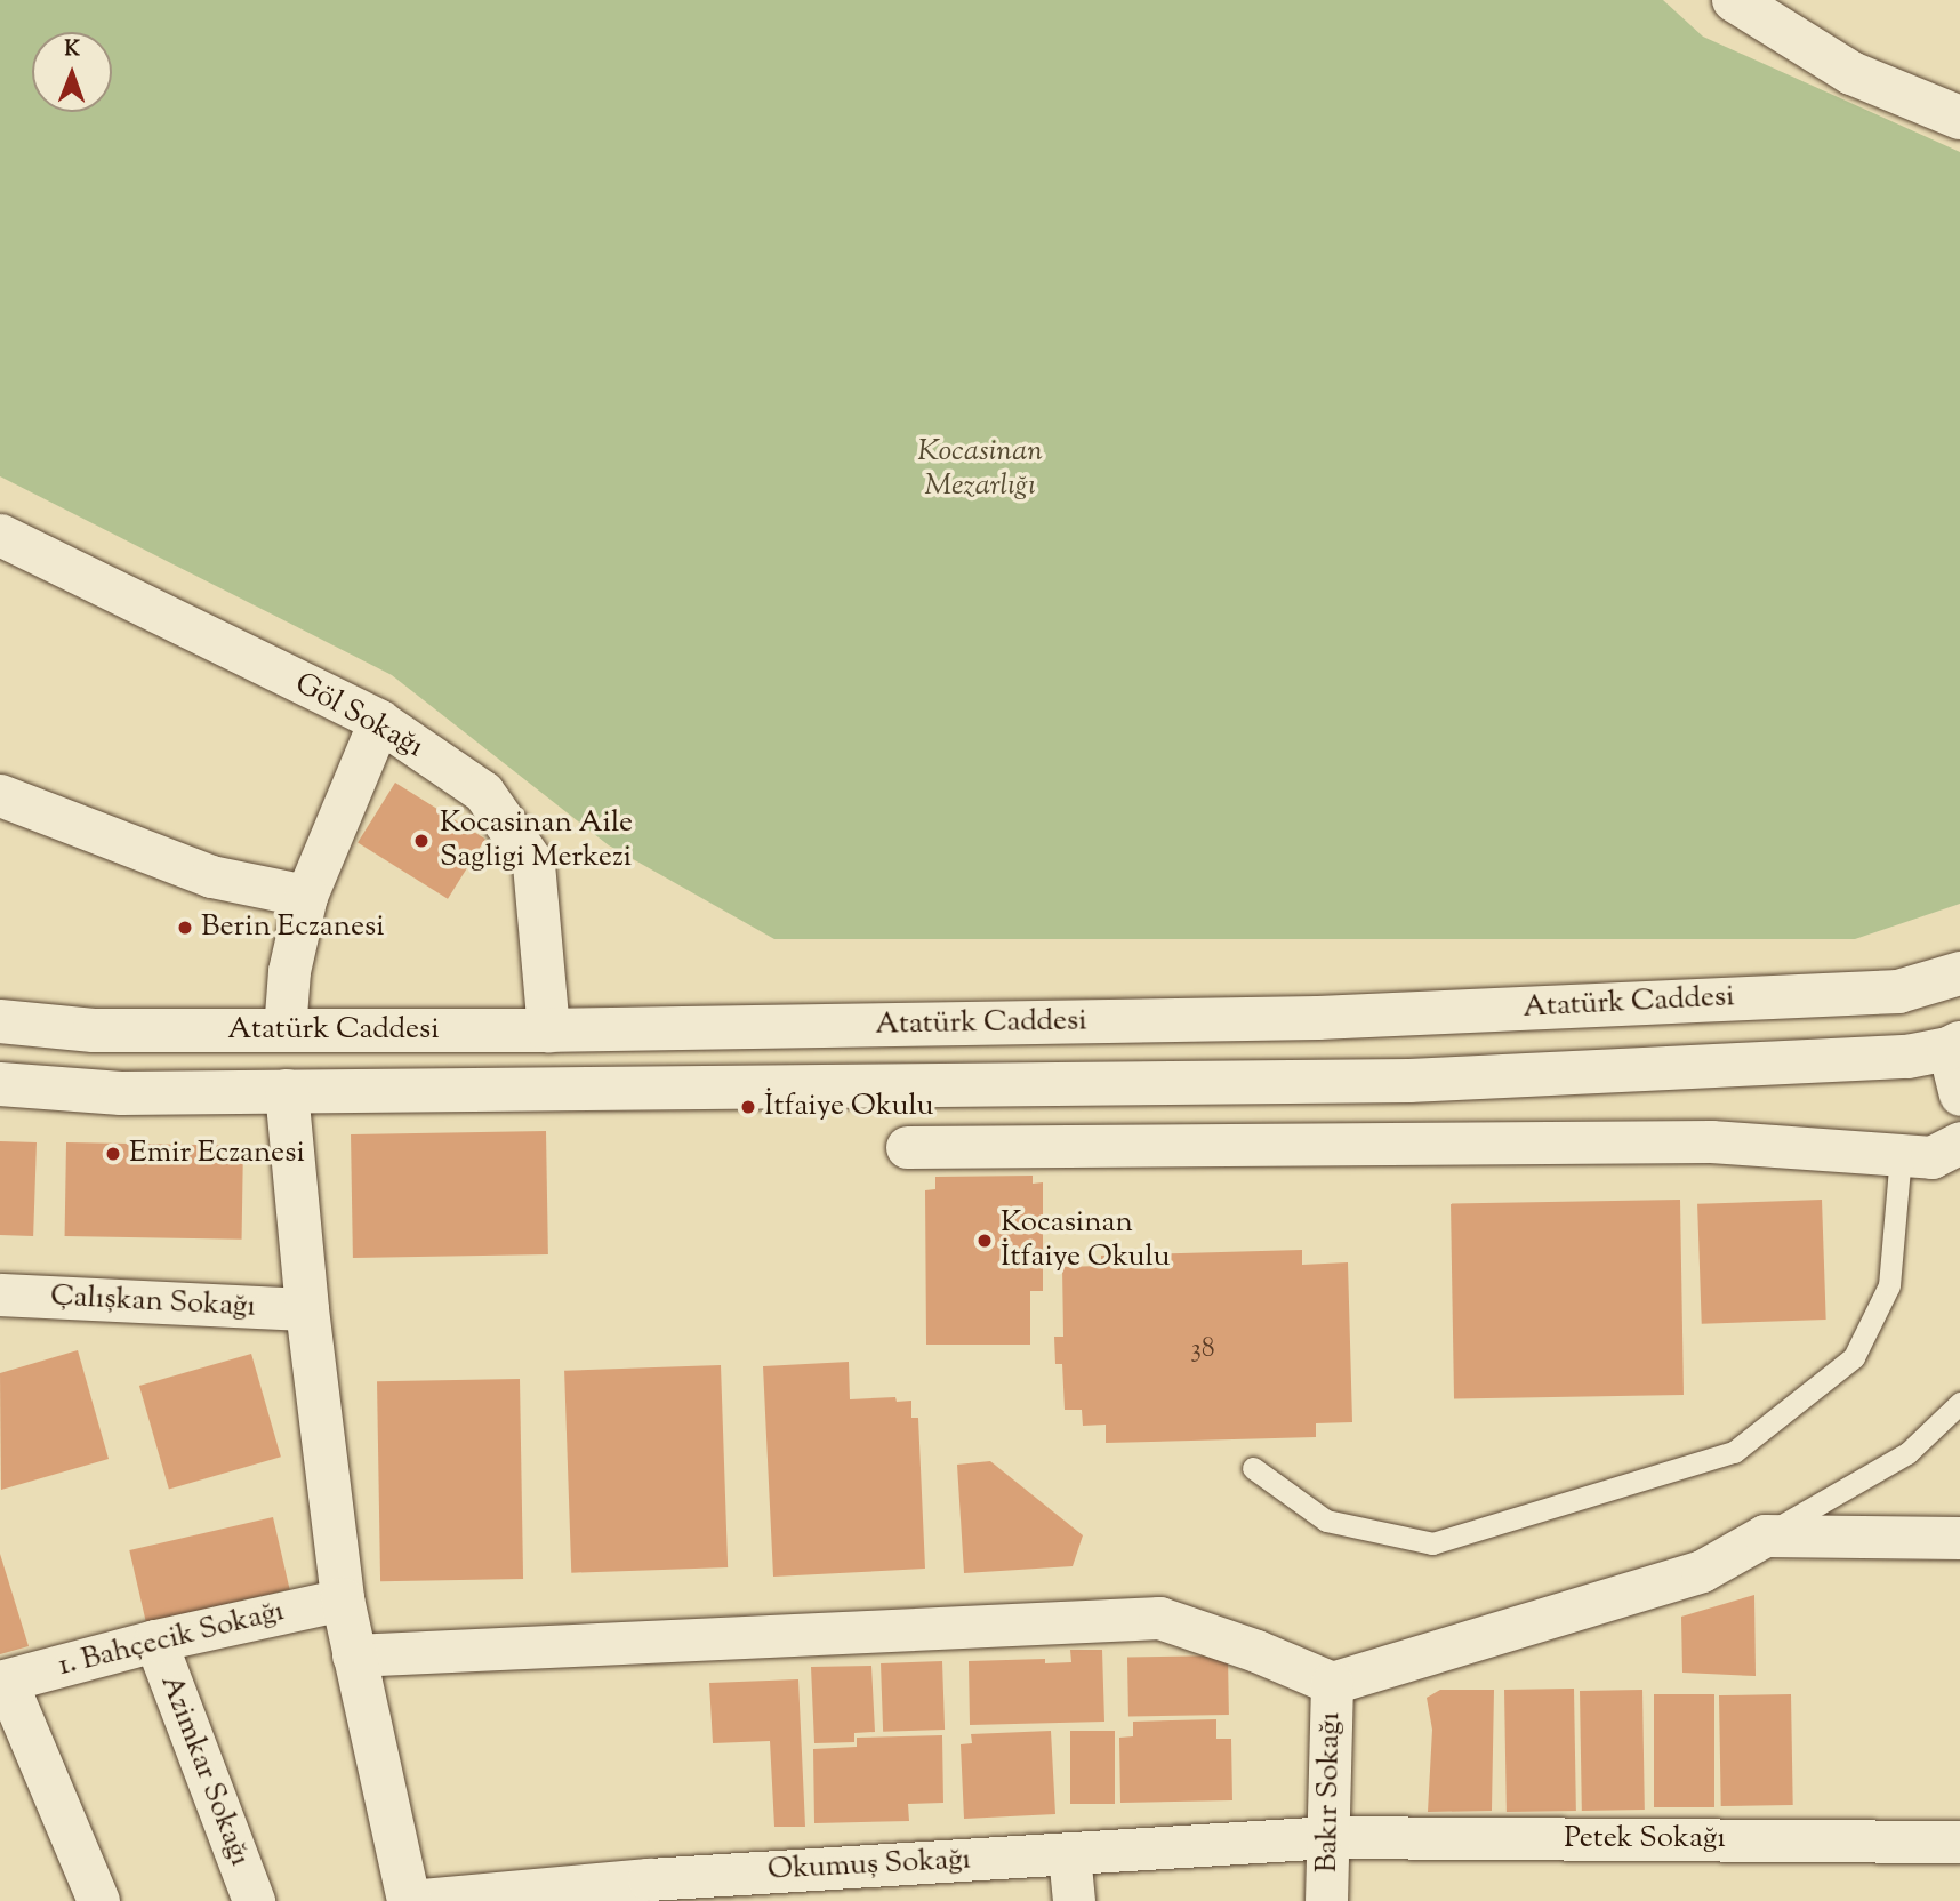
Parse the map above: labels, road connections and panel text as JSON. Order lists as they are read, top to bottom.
{
  "streets": {
    "main road": ["Atatürk Caddesi"],
    "street": [
      "Göl Sokağı",
      "Çalışkan Sokağı",
      "1. Bahçecik Sokağı",
      "Azimkar Sokağı",
      "Bakır Sokağı",
      "Petek Sokağı",
      "Okumuş Sokağı"
    ]
  },
  "crossings": [
    ["Göl Sokağı", "Atatürk Caddesi"],
    ["1. Bahçecik Sokağı", "Azimkar Sokağı"],
    ["Bakır Sokağı", "Petek Sokağı"],
    ["Bakır Sokağı", "Okumuş Sokağı"],
    ["Petek Sokağı", "Okumuş Sokağı"]
  ],
  "parks": ["Kocasinan Mezarlığı"],
  "places": [
    "Kocasinan Aile Sagligi Merkezi",
    "Berin Eczanesi",
    "İtfaiye Okulu",
    "Emir Eczanesi",
    "Kocasinan İtfaiye Okulu"
  ],
  "house_numbers": ["38"],
  "north": "top"
}
